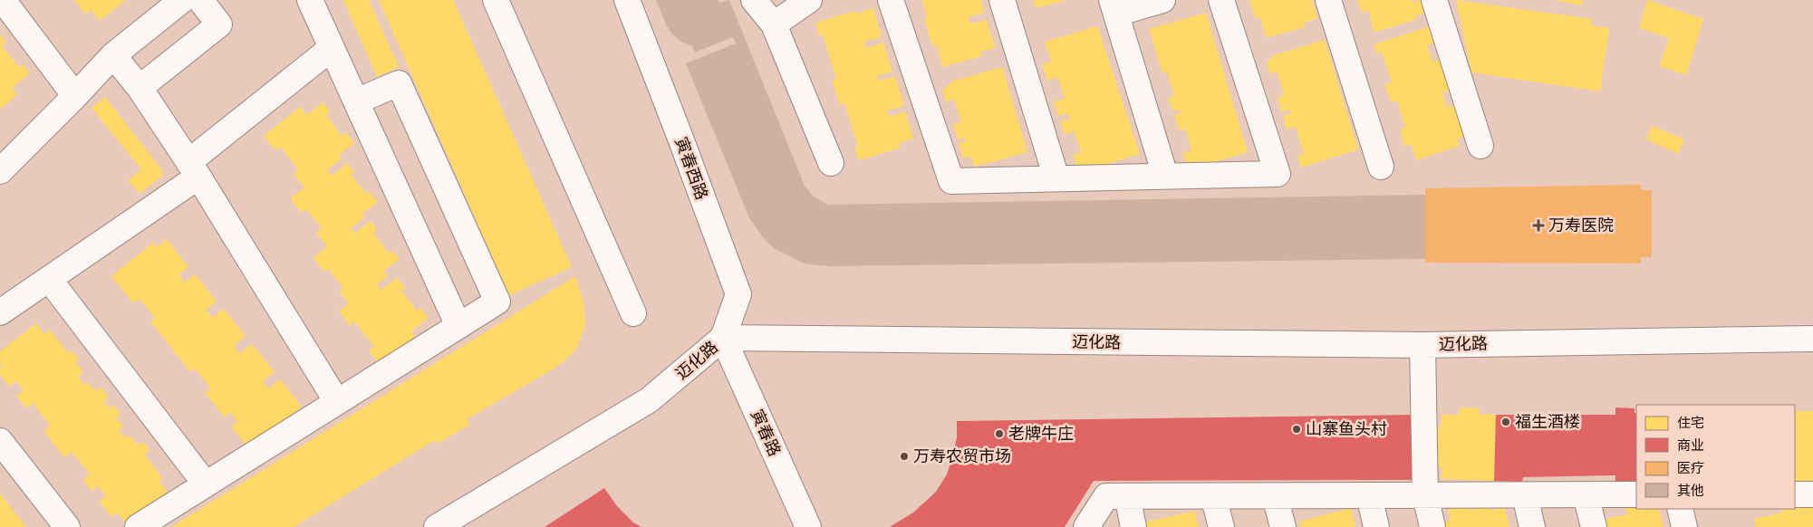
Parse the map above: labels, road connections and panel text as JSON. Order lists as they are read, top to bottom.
{
  "streets": {
    "street": ["寅春西路", "迈化路", "寅春路"]
  },
  "crossings": [
    ["寅春西路", "迈化路"],
    ["寅春西路", "寅春路"],
    ["迈化路", "寅春路"]
  ],
  "places": {
    "health": ["万寿医院"],
    "other": [
      "福生酒楼",
      "山寨鱼头村",
      "老牌牛庄",
      "万寿农贸市场"
    ]
  },
  "legend": [
    "住宅",
    "商业",
    "医疗",
    "其他"
  ]
}
